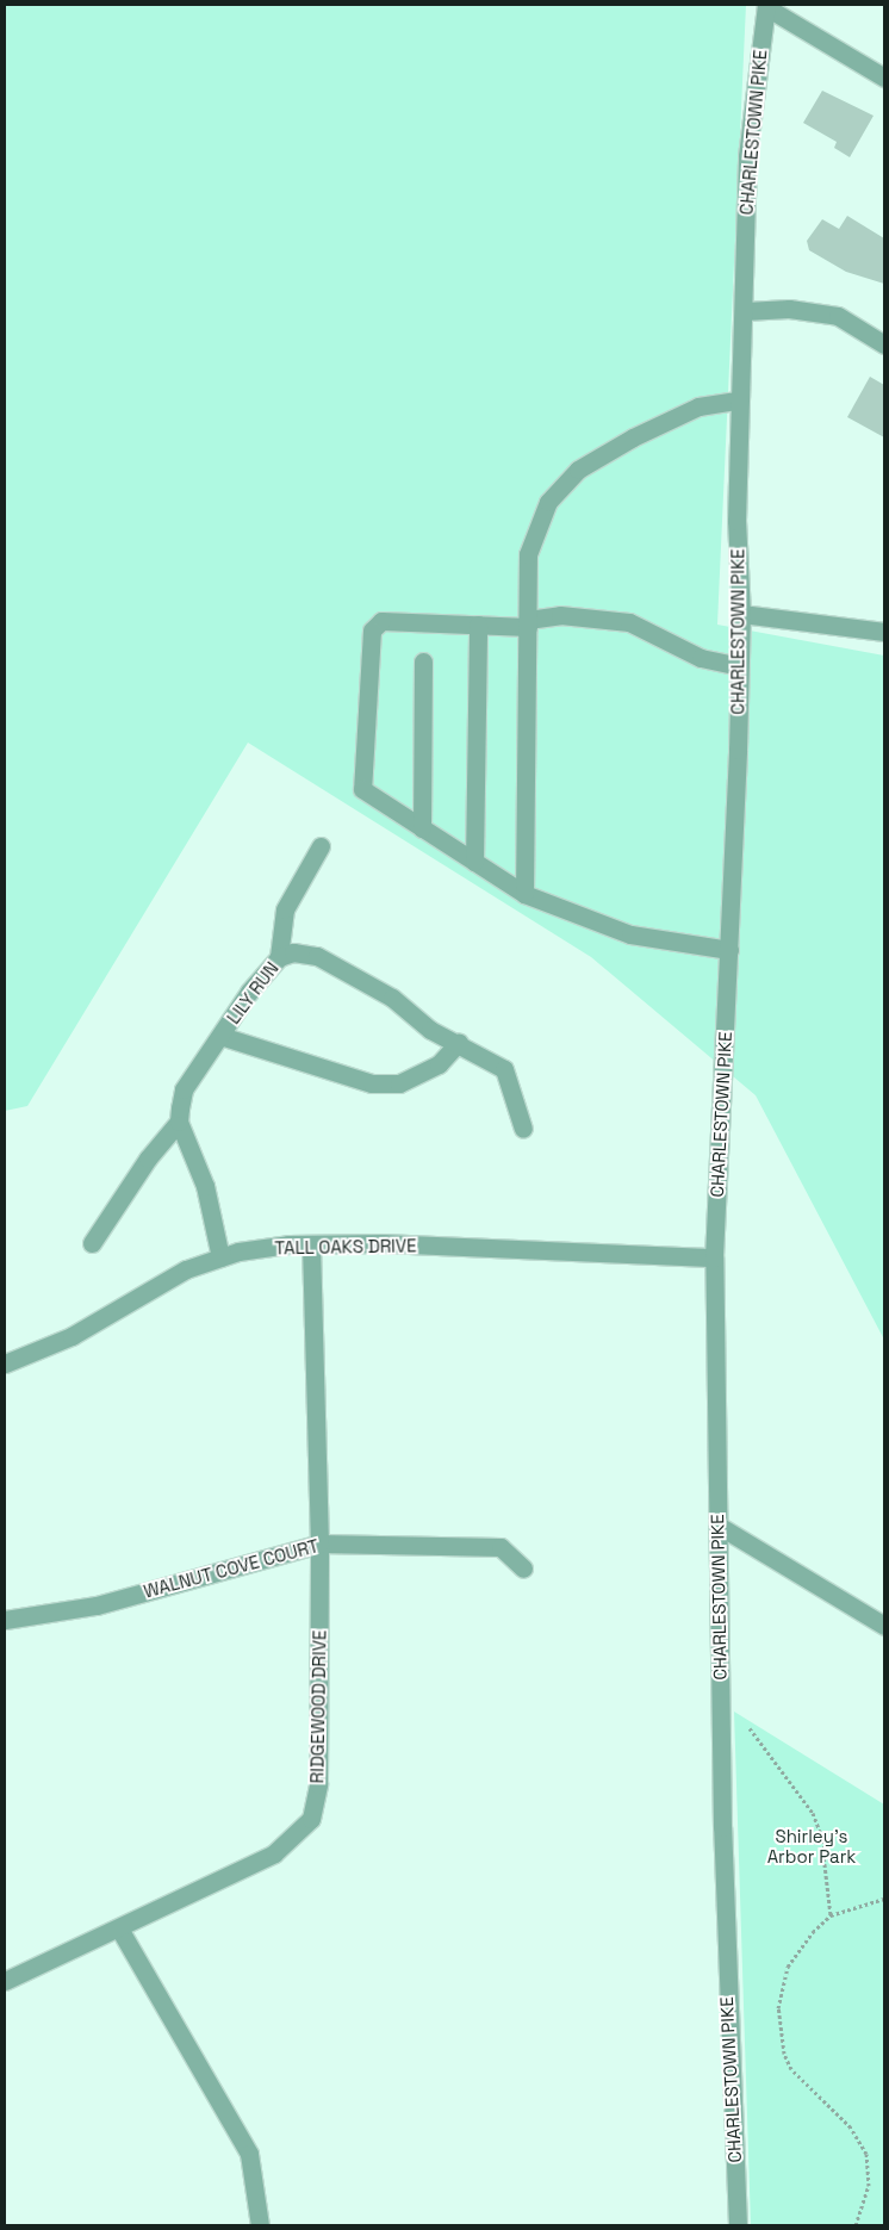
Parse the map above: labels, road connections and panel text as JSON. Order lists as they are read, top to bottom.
{
  "streets": {
    "street": [
      "CHARLESTOWN PIKE",
      "LILY RUN",
      "TALL OAKS DRIVE",
      "WALNUT COVE COURT",
      "RIDGEWOOD DRIVE"
    ]
  },
  "crossings": [
    ["CHARLESTOWN PIKE", "TALL OAKS DRIVE"],
    ["TALL OAKS DRIVE", "RIDGEWOOD DRIVE"],
    ["WALNUT COVE COURT", "RIDGEWOOD DRIVE"]
  ],
  "parks": ["Shirley's Arbor Park"]
}
